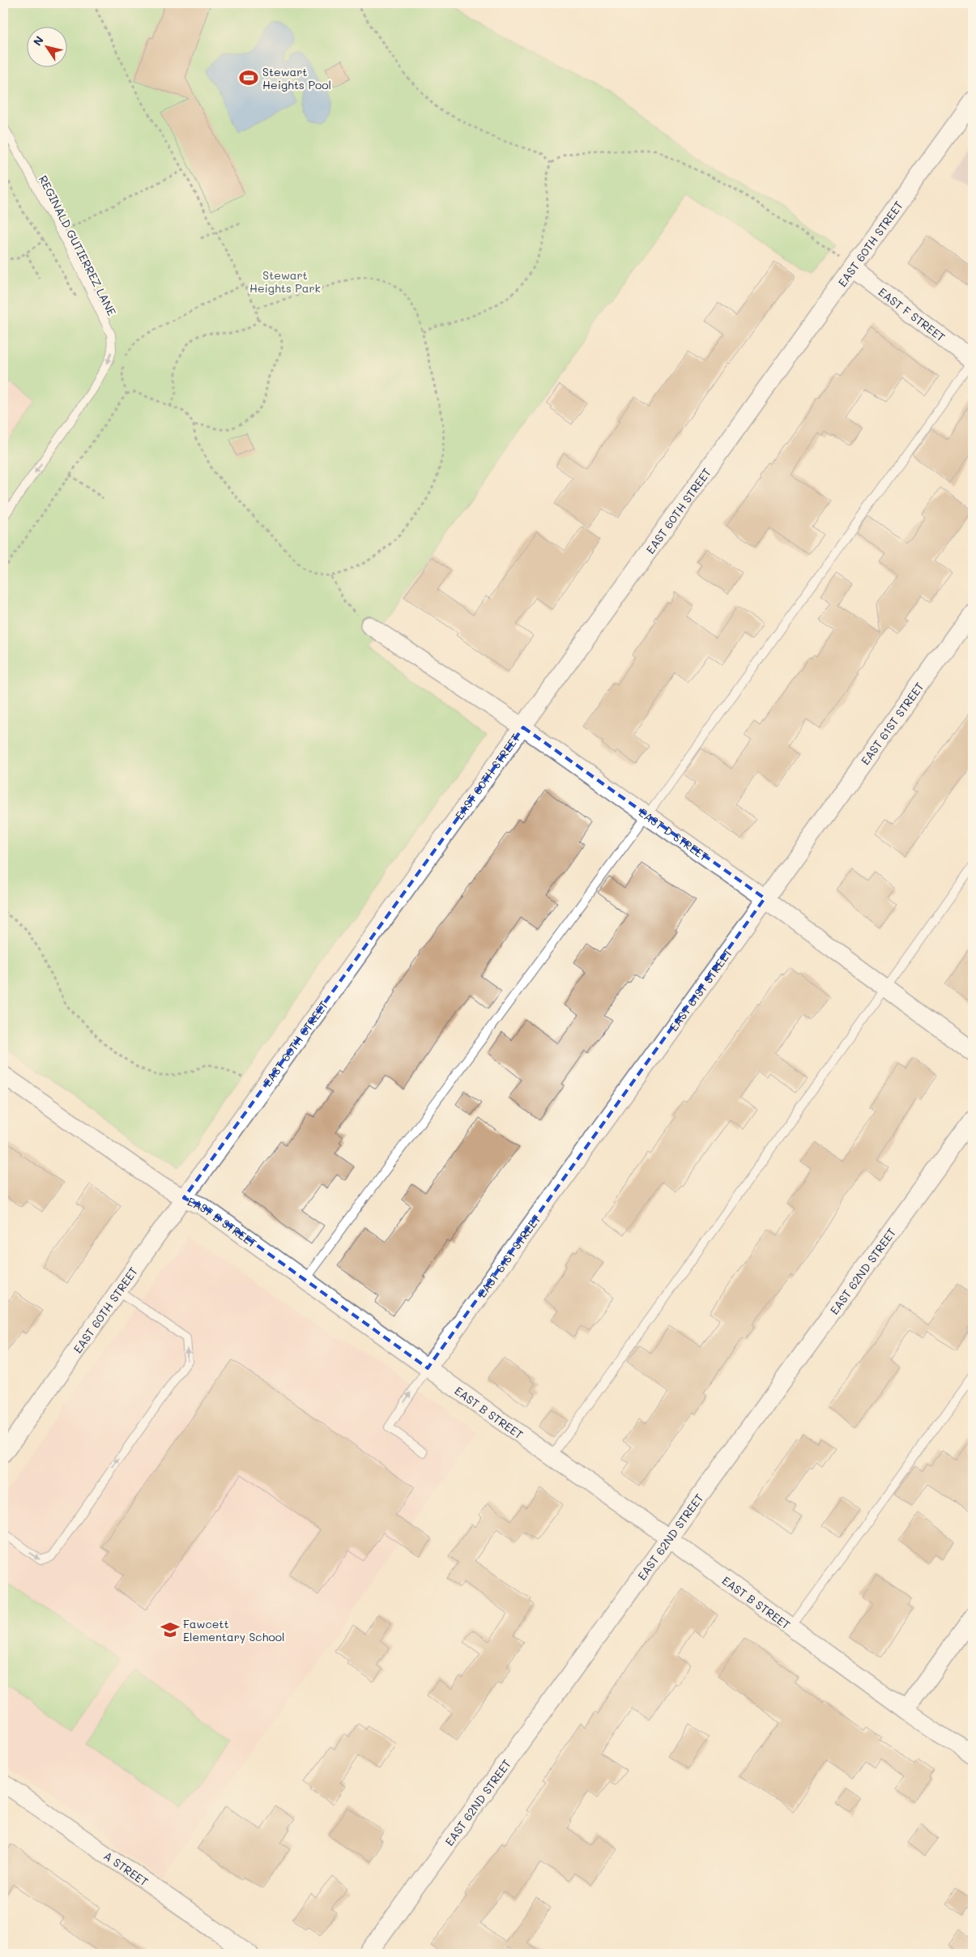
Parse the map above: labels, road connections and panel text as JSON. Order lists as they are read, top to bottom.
{
  "streets": {
    "street": [
      "EAST 60TH STREET",
      "EAST F STREET",
      "EAST 61ST STREET",
      "EAST D STREET",
      "EAST B STREET",
      "EAST 62ND STREET",
      "A STREET"
    ],
    "lane": ["REGINALD GUTIERREZ LANE"]
  },
  "crossings": [
    ["EAST 60TH STREET", "EAST F STREET"],
    ["EAST 60TH STREET", "EAST D STREET"],
    ["EAST 60TH STREET", "EAST B STREET"],
    ["EAST 61ST STREET", "EAST D STREET"],
    ["EAST 61ST STREET", "EAST B STREET"],
    ["EAST B STREET", "EAST 62ND STREET"]
  ],
  "one_way": ["REGINALD GUTIERREZ LANE"],
  "parks": ["Stewart Heights Park"],
  "places": {
    "sports": ["Stewart Heights Pool"],
    "school or university": ["Fawcett Elementary School"]
  },
  "north": "top left"
}
